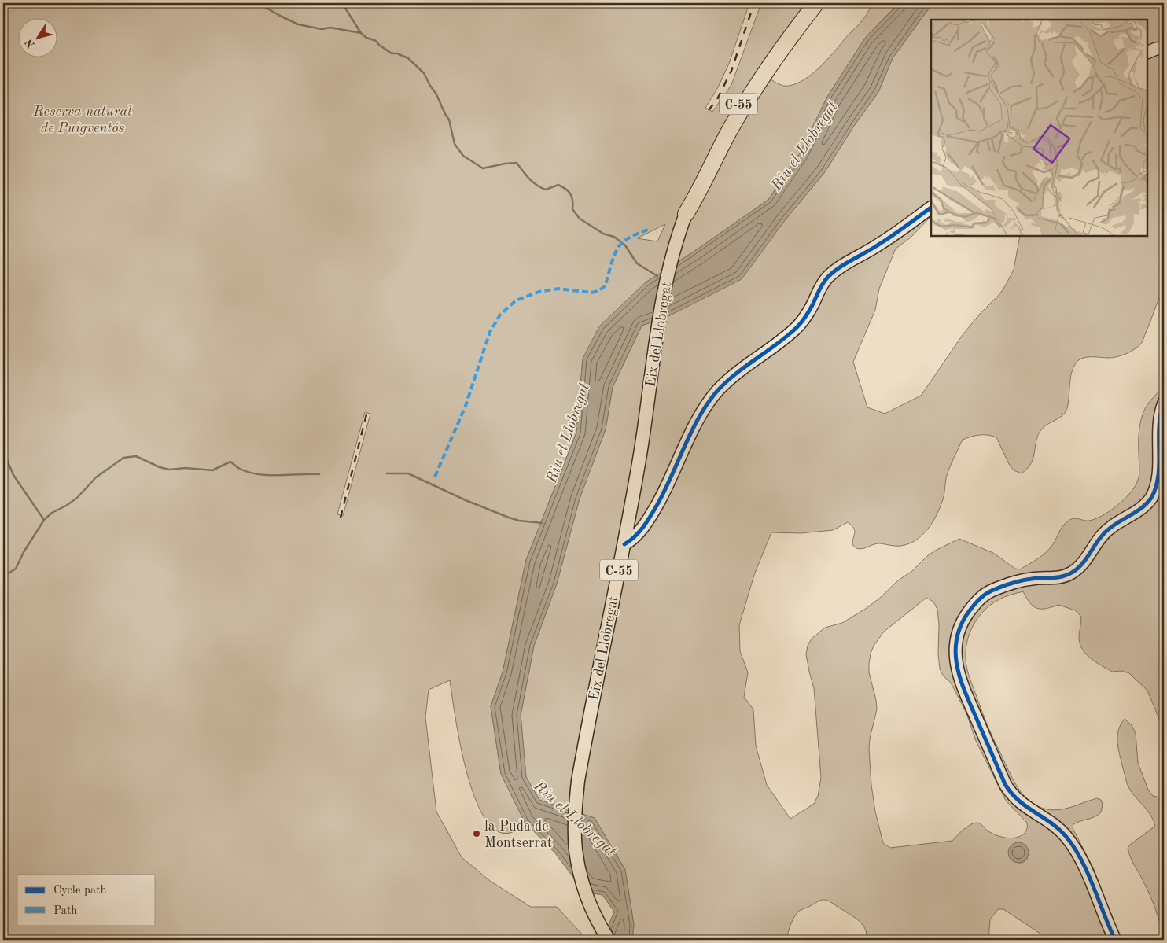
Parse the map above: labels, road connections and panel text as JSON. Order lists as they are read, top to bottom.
{
  "streets": {
    "highway": ["C-55", "Eix del Llobregat"]
  },
  "water": ["Riu el Llobregat"],
  "parks": ["Reserva natural de Puigventós"],
  "places": ["la Puda de Montserrat"],
  "legend": ["Cycle path", "Path"],
  "north": "bottom left"
}
